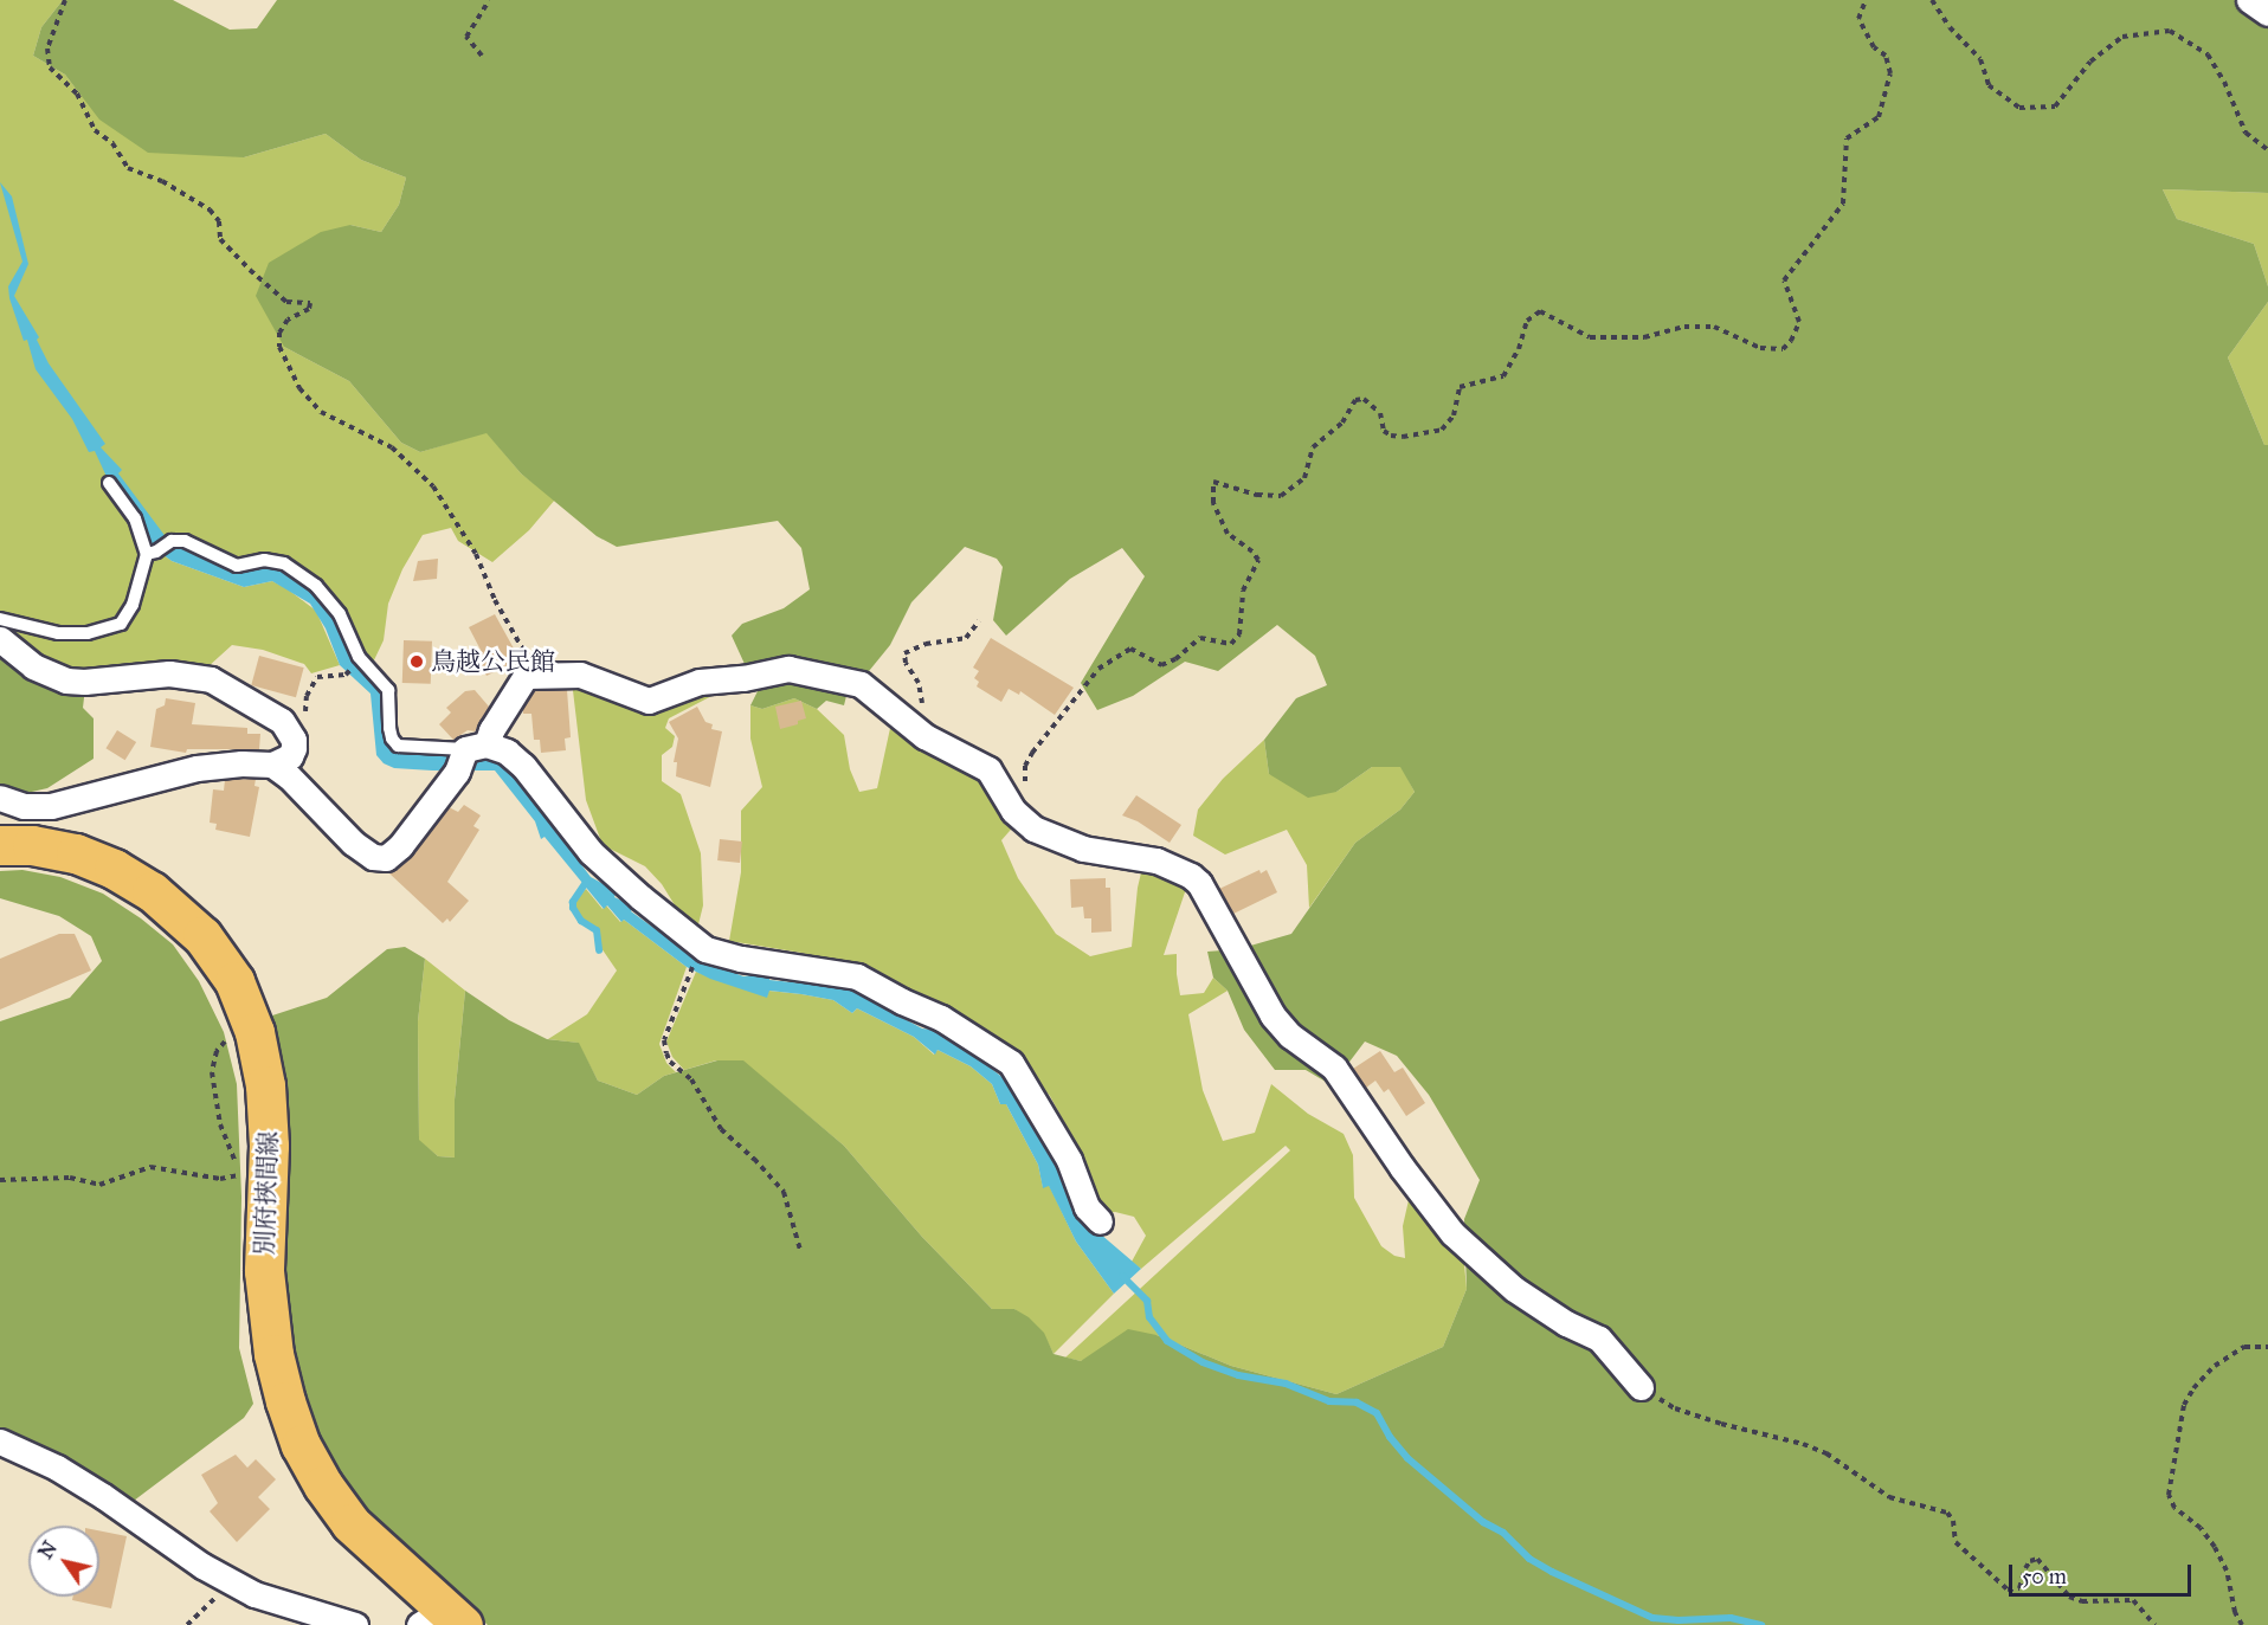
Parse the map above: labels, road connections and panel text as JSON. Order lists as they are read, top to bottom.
{
  "streets": {
    "main road": ["別府挾間線"]
  },
  "places": ["鳥越公民館"],
  "scale_bar": "50 m",
  "north": "top left"
}
